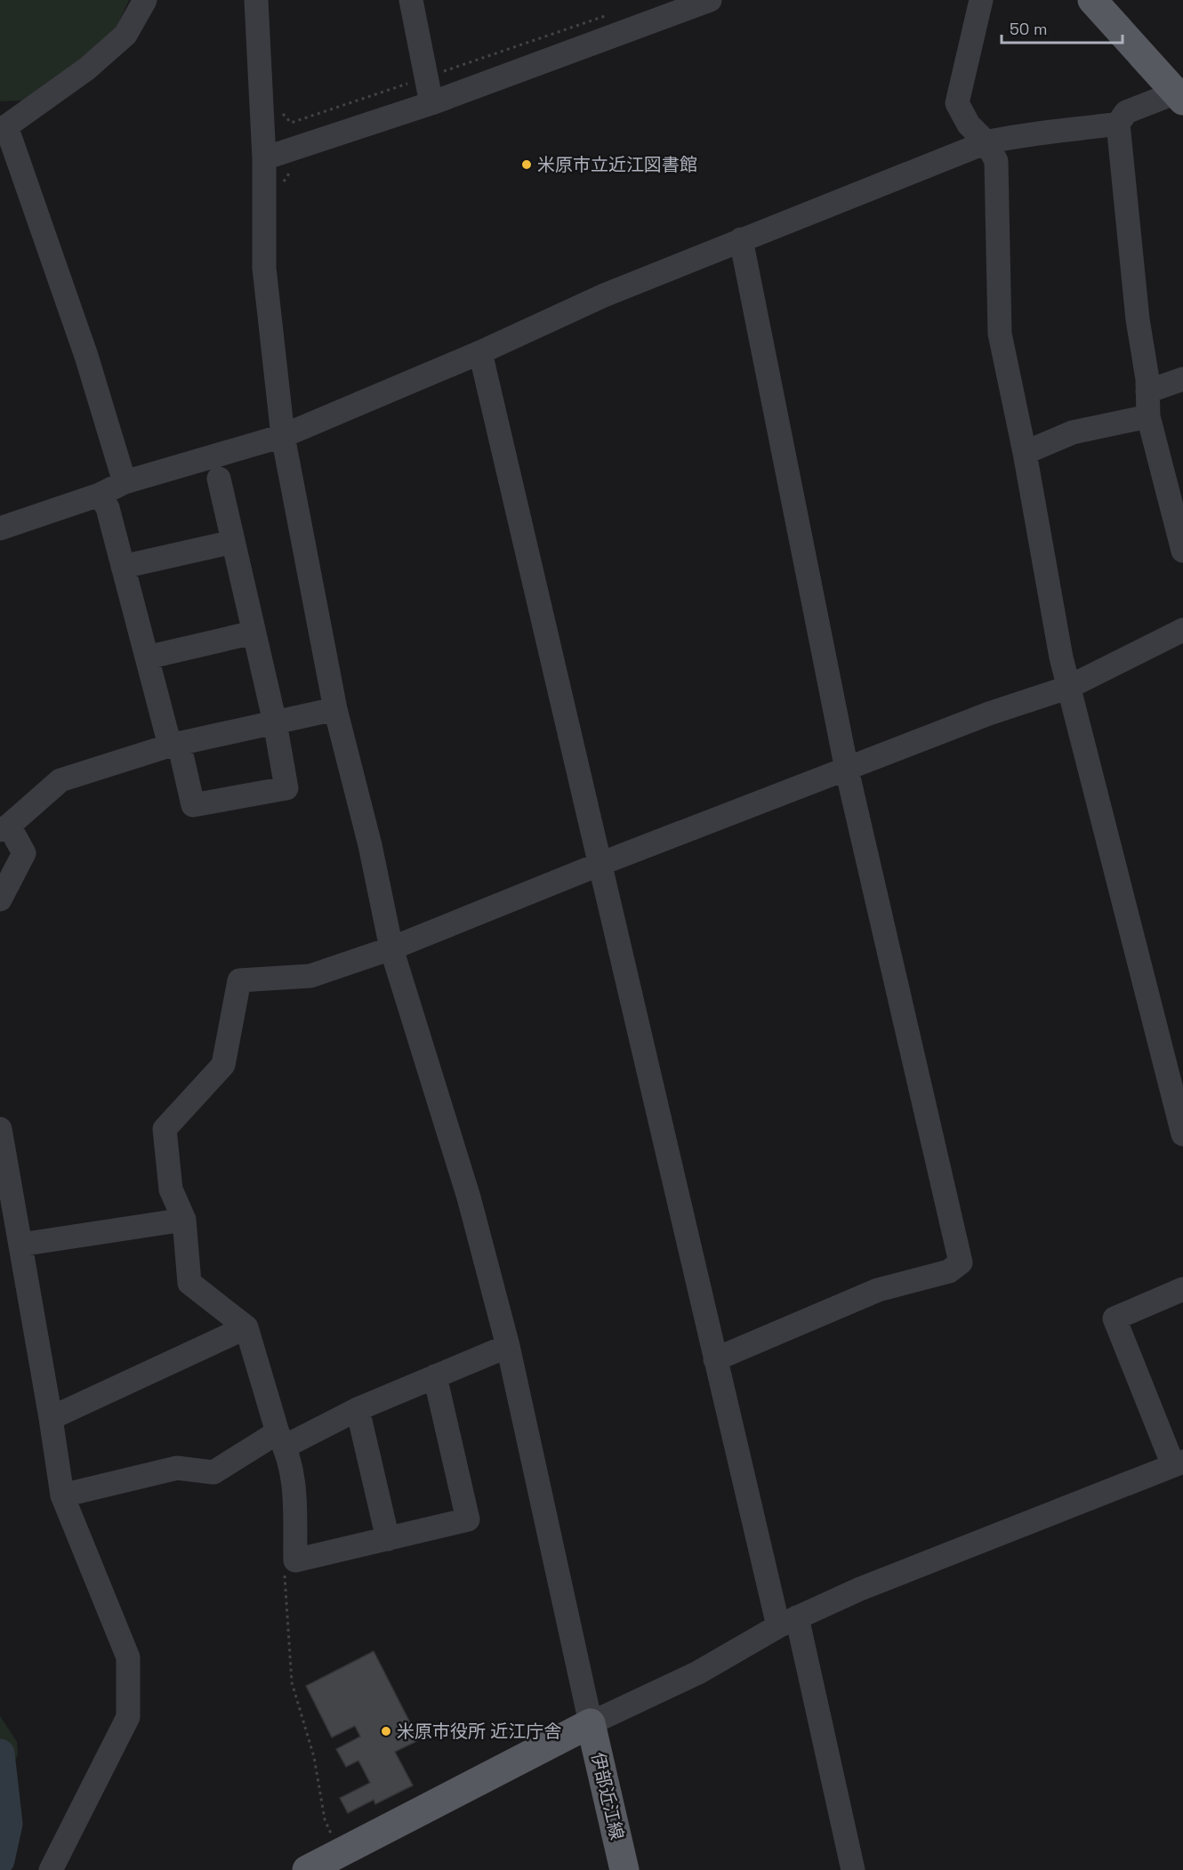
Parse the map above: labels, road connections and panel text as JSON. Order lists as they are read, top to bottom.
{
  "streets": {
    "main road": ["伊部近江線"]
  },
  "places": ["米原市立近江図書館", "米原市役所 近江庁舎"],
  "scale_bar": "50 m"
}
